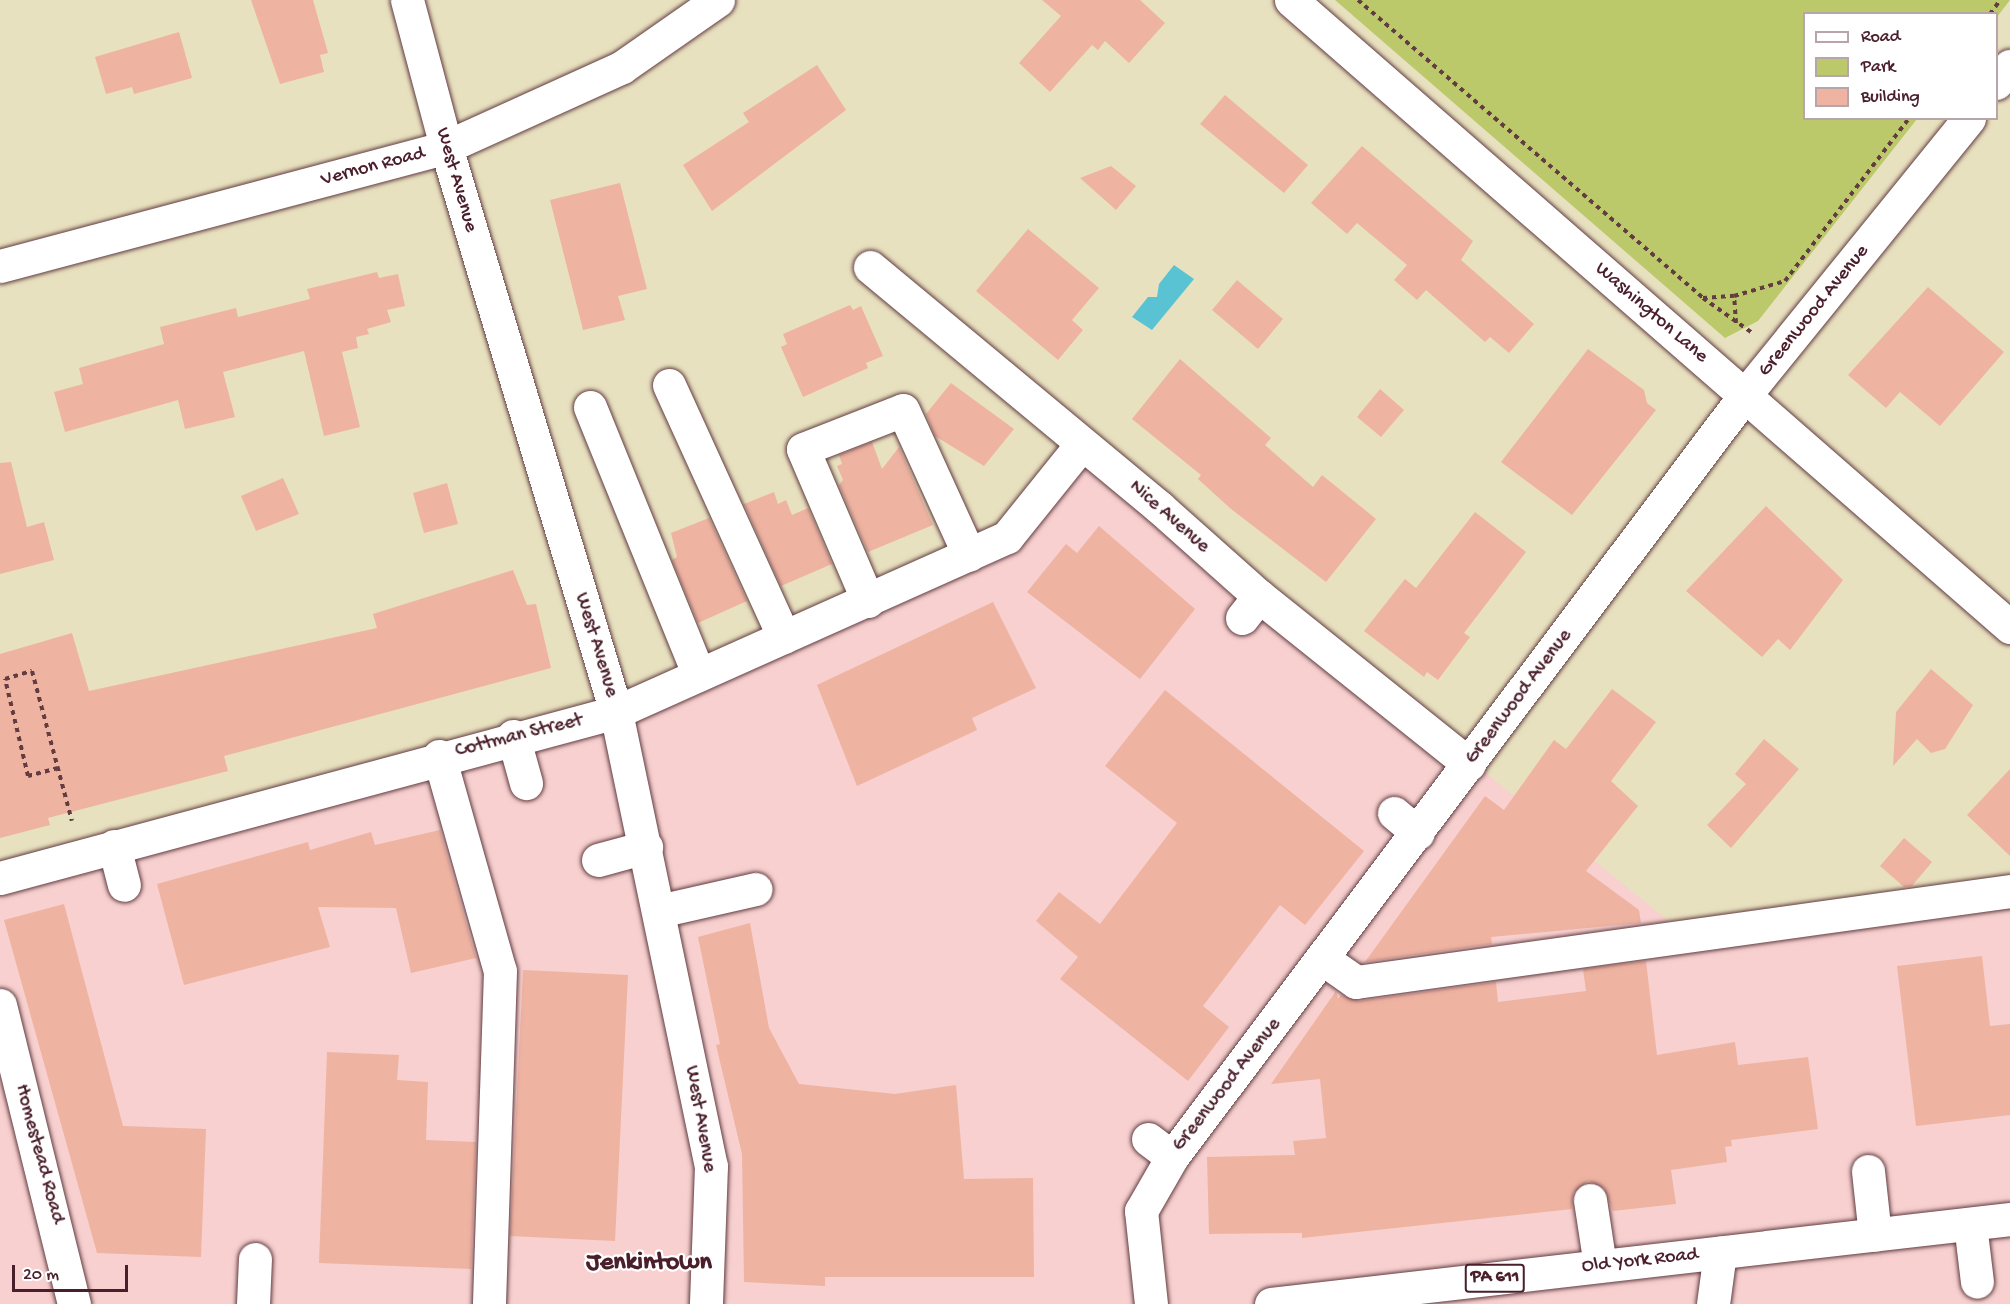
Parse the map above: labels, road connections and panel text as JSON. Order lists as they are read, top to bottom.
{
  "streets": {
    "main road": [
      "Vernon Road",
      "West Avenue",
      "Greenwood Avenue",
      "Washington Lane",
      "Nice Avenue",
      "Cottman Street",
      "Homestead Road",
      "Old York Road",
      "PA 611"
    ]
  },
  "crossings": [
    ["Vernon Road", "West Avenue"],
    ["West Avenue", "Cottman Street"],
    ["Greenwood Avenue", "Washington Lane"],
    ["Greenwood Avenue", "Nice Avenue"],
    ["Nice Avenue", "Cottman Street"]
  ],
  "districts": ["Jenkintown"],
  "legend": ["Road", "Park", "Building"],
  "scale_bar": "20 m"
}
